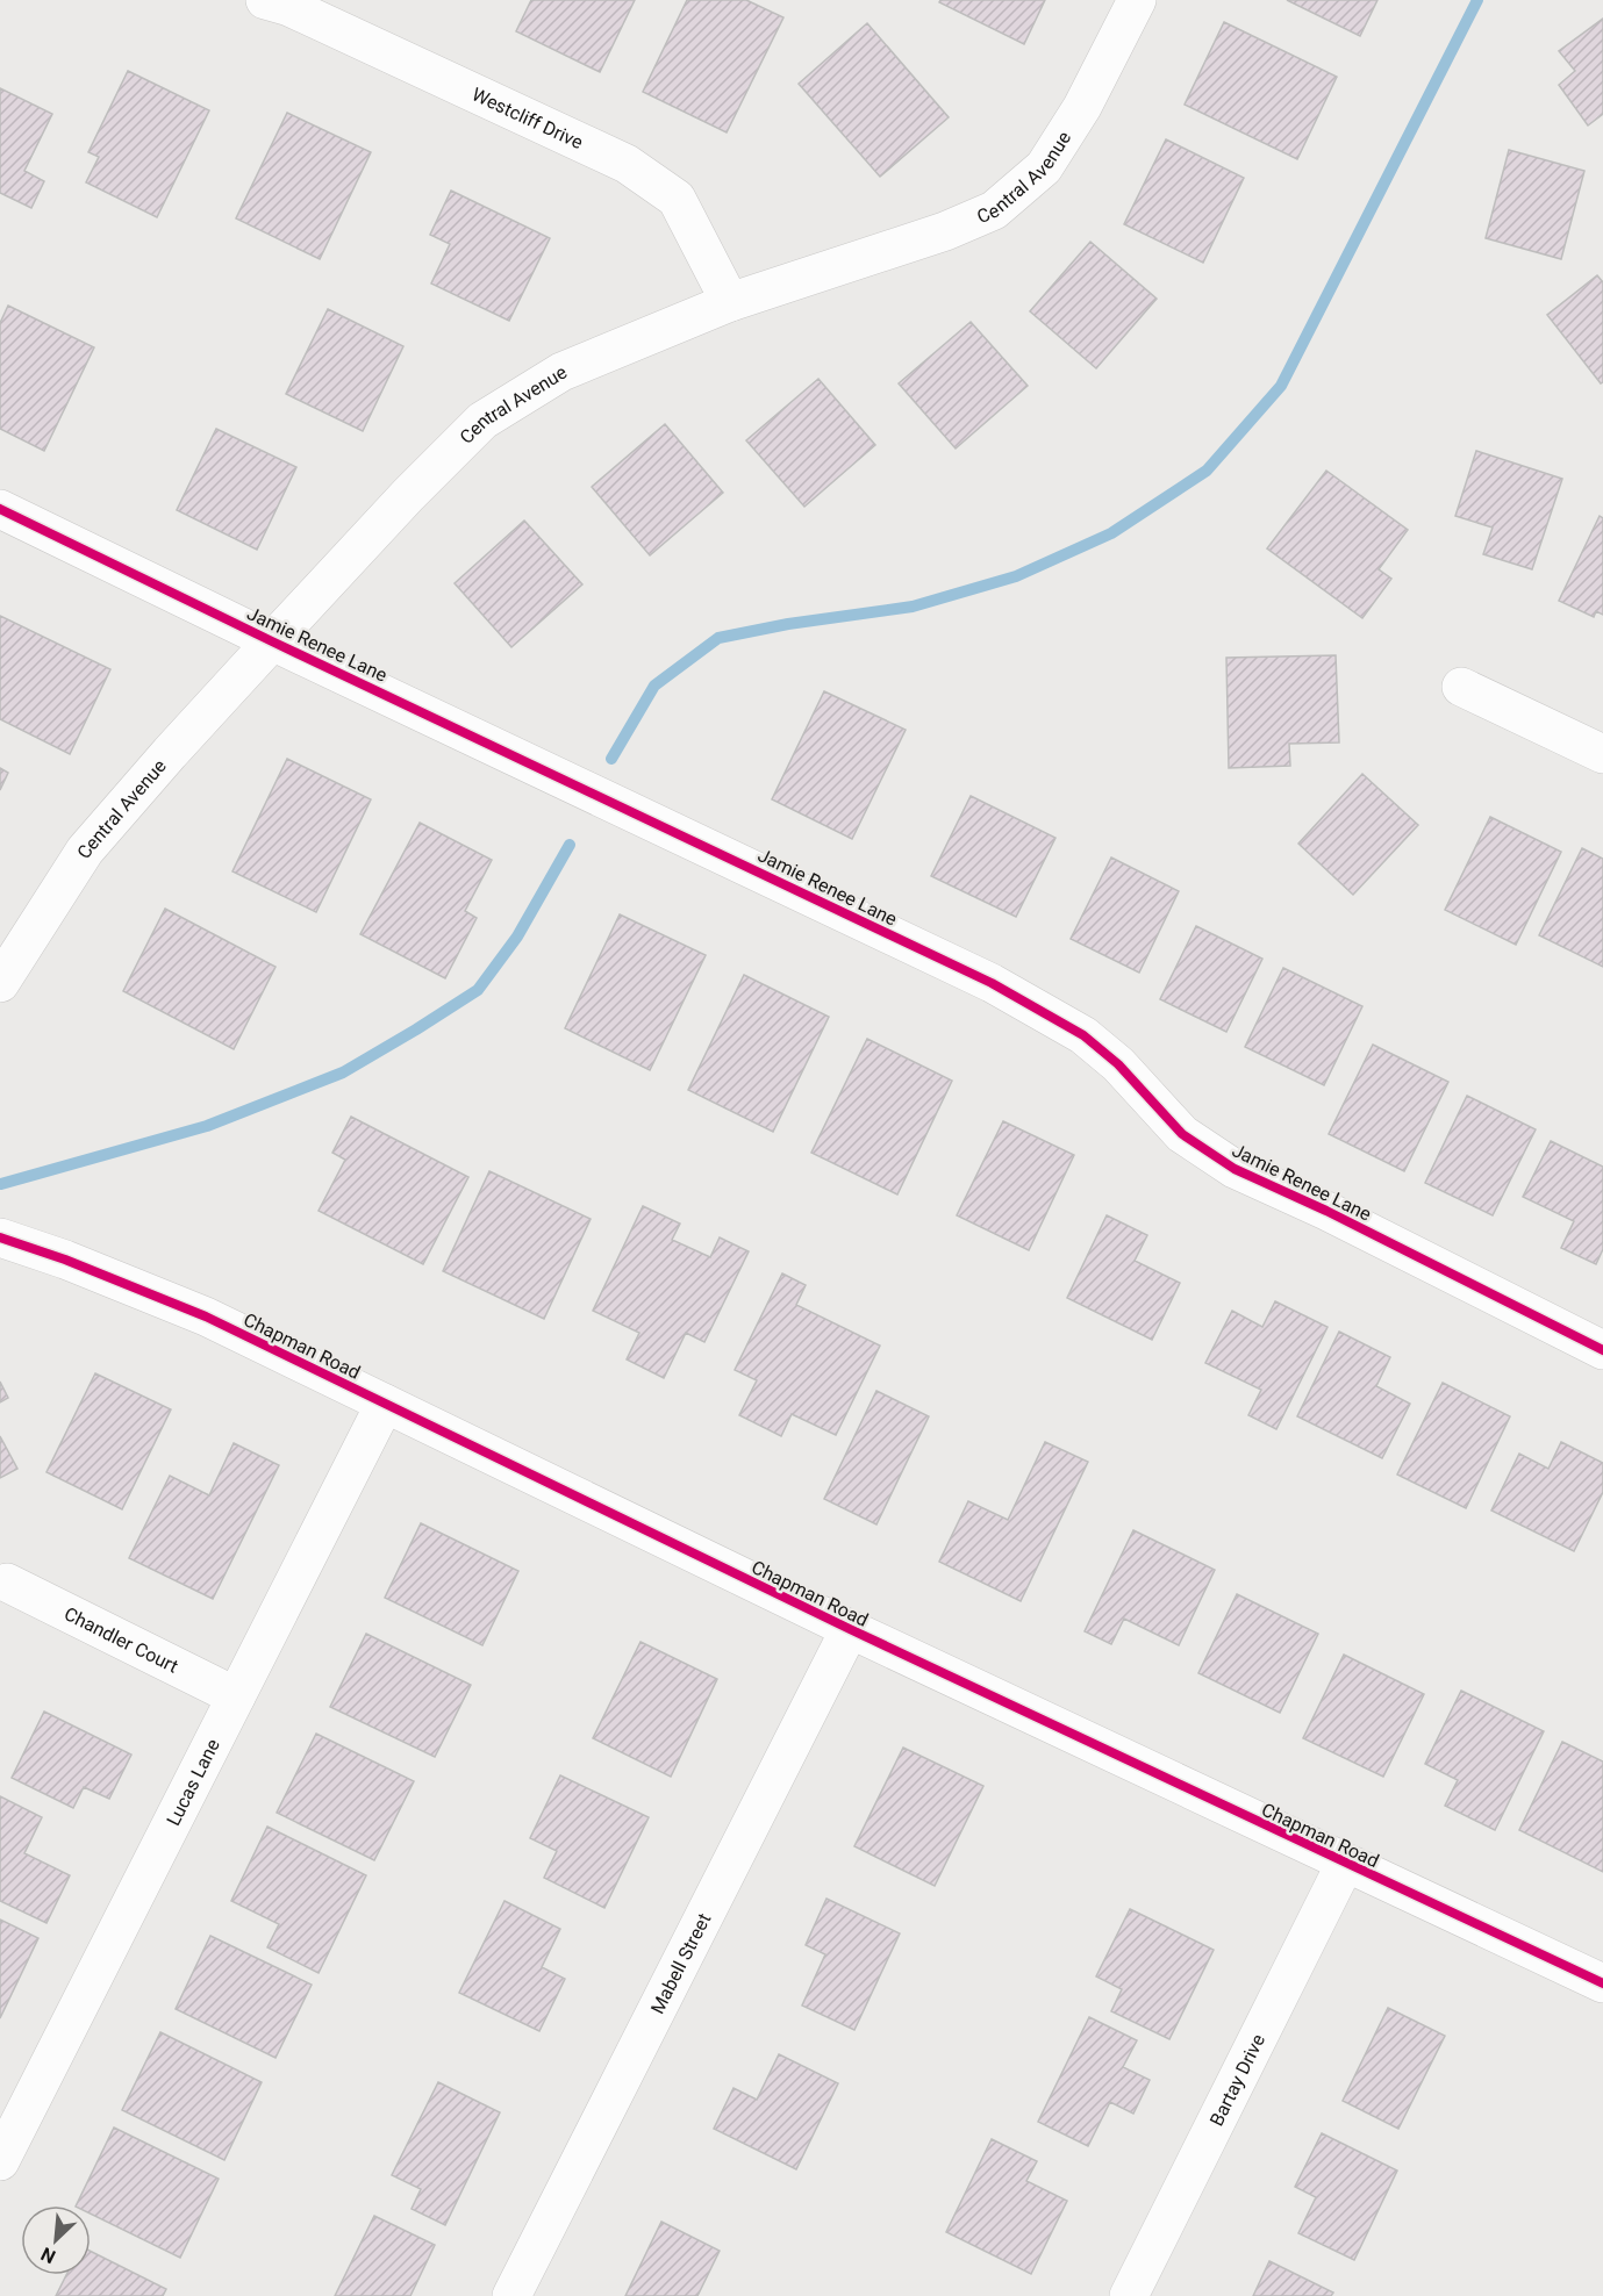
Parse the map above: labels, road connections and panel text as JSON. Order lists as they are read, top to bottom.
{
  "streets": {
    "street": [
      "Westcliff Drive",
      "Central Avenue",
      "Jamie Renee Lane",
      "Chapman Road",
      "Chandler Court",
      "Lucas Lane",
      "Mabell Street",
      "Bartay Drive"
    ]
  },
  "crossings": [
    ["Westcliff Drive", "Central Avenue"],
    ["Central Avenue", "Jamie Renee Lane"],
    ["Chapman Road", "Lucas Lane"],
    ["Chapman Road", "Mabell Street"],
    ["Chapman Road", "Bartay Drive"],
    ["Chandler Court", "Lucas Lane"]
  ],
  "north": "bottom left"
}
